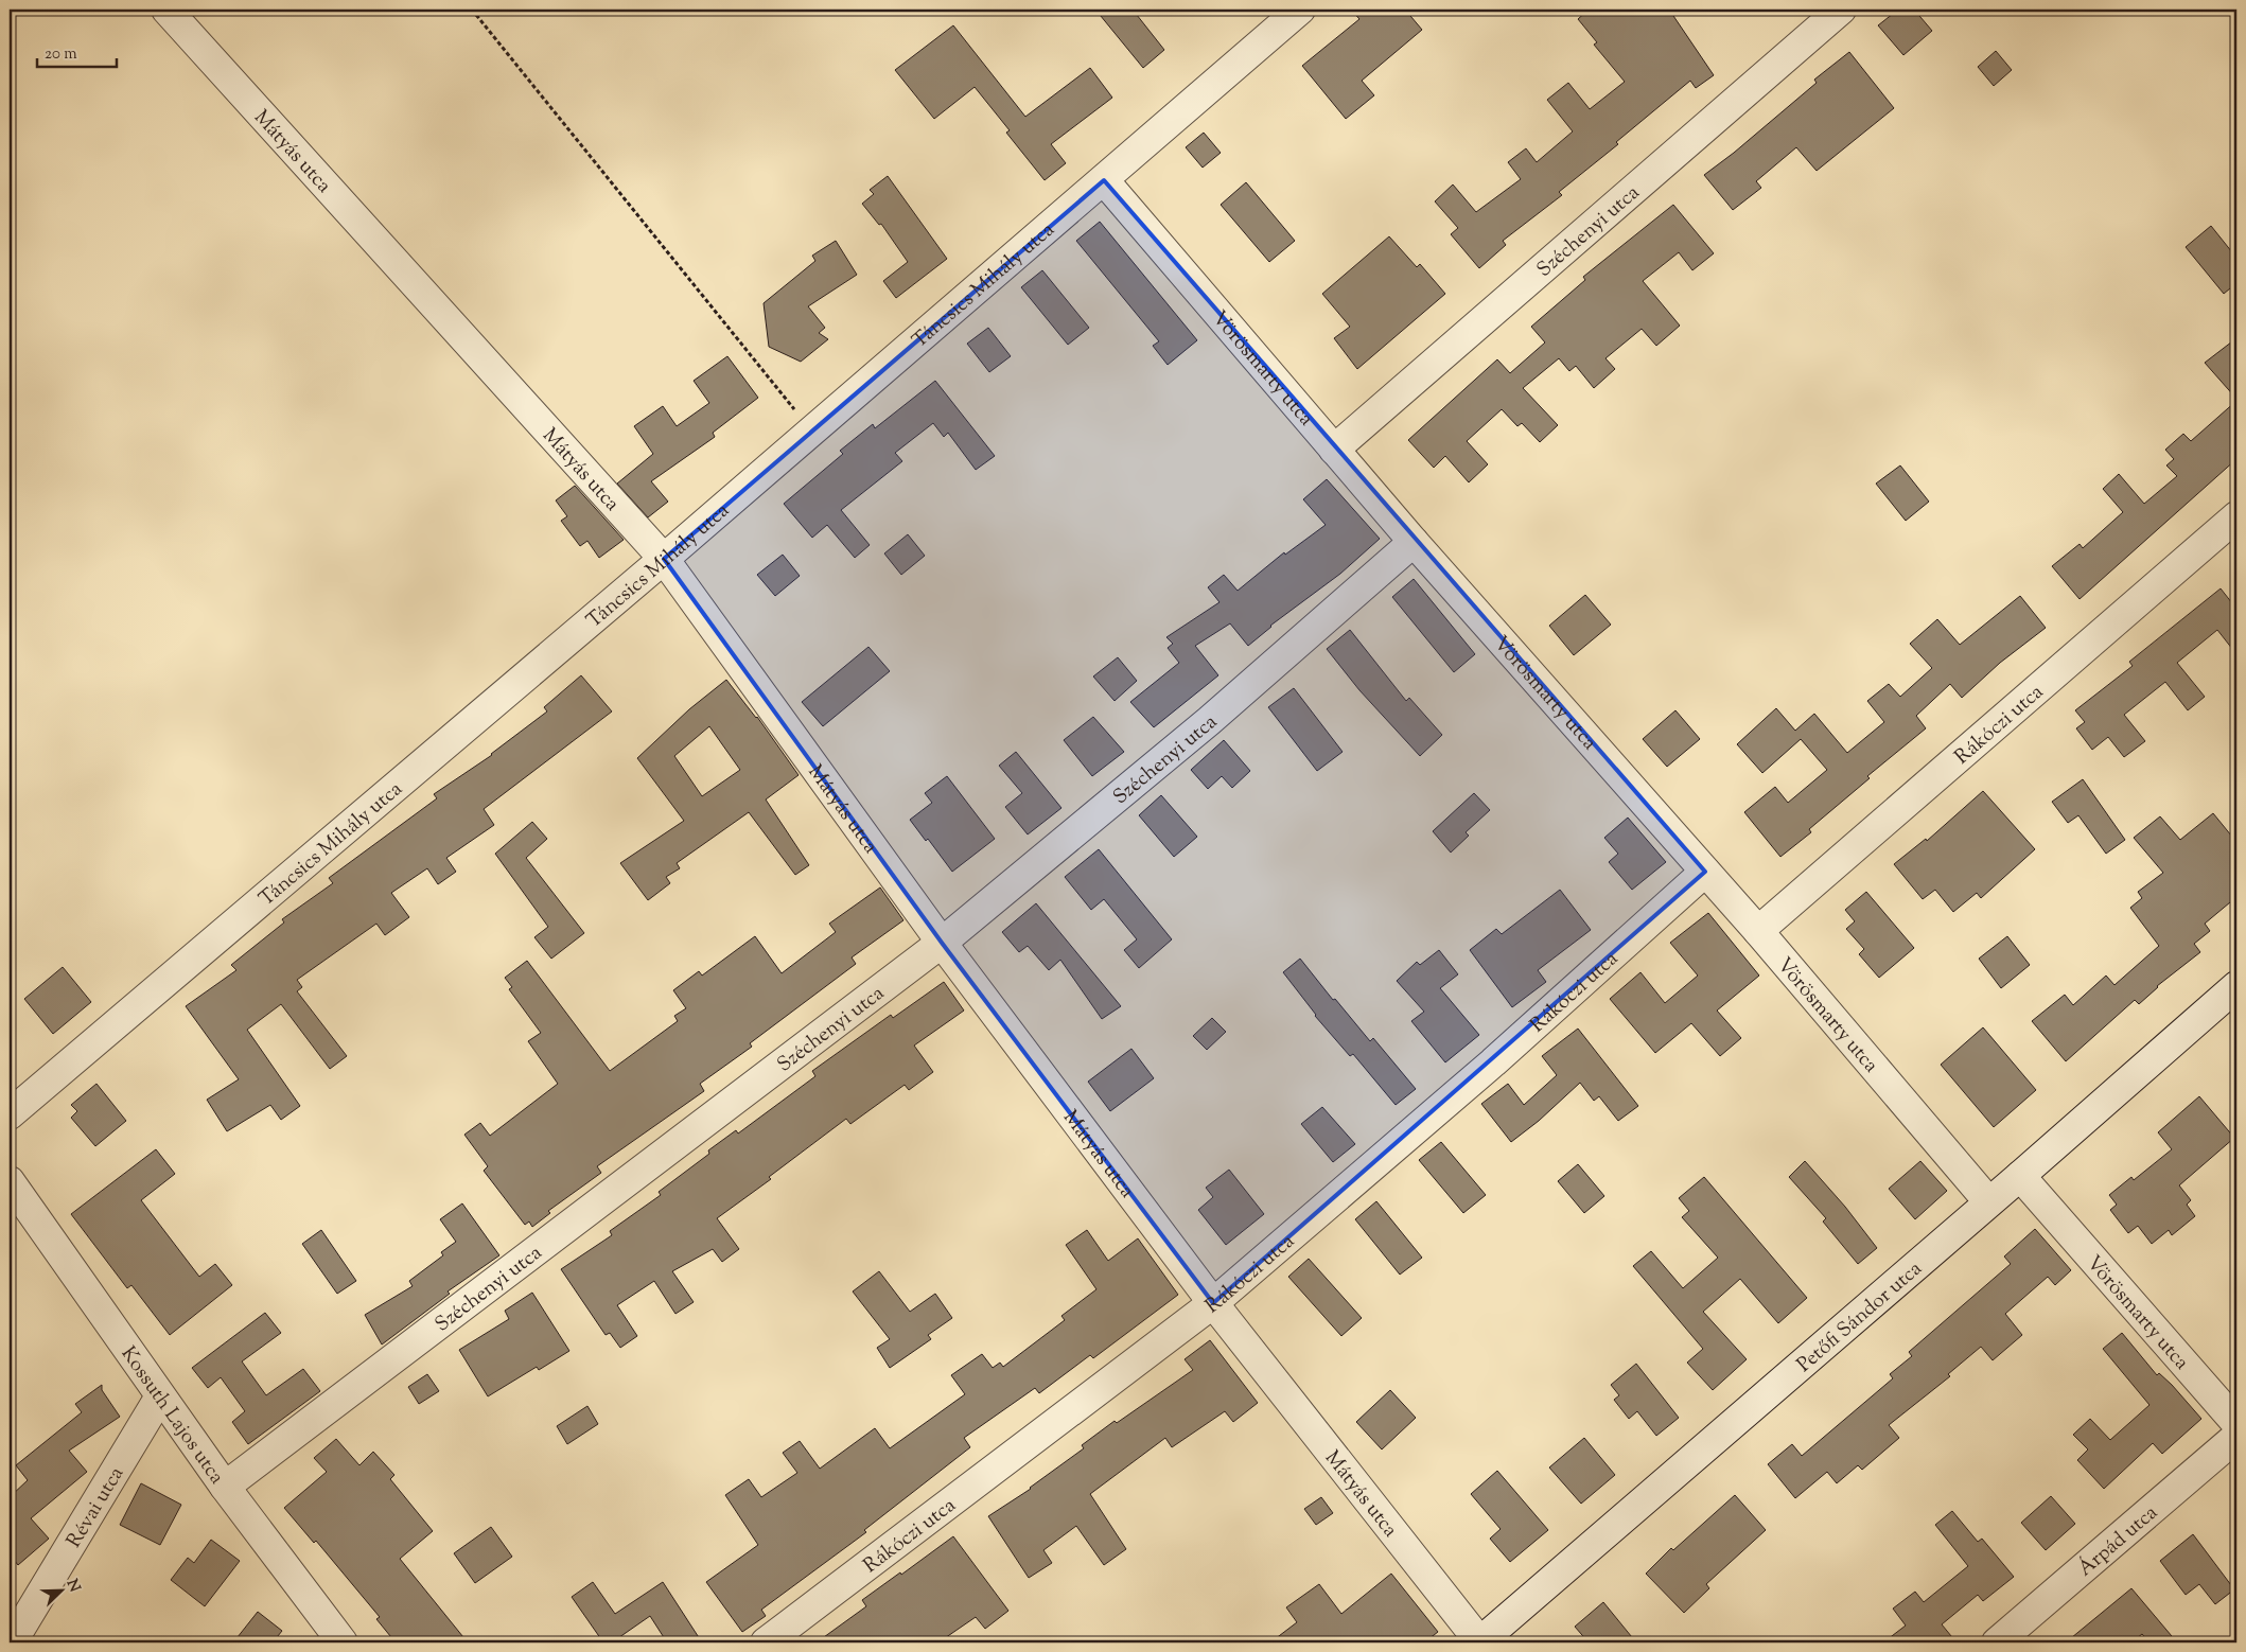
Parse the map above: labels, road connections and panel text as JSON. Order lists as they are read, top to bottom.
{
  "streets": {
    "street": [
      "Mátyás utca",
      "Széchenyi utca",
      "Táncsics Mihály utca",
      "Vörösmarty utca",
      "Rákóczi utca",
      "Petőfi Sándor utca",
      "Kossuth Lajos utca",
      "Révai utca",
      "Árpád utca"
    ]
  },
  "crossings": [
    ["Mátyás utca", "Széchenyi utca"],
    ["Mátyás utca", "Táncsics Mihály utca"],
    ["Mátyás utca", "Rákóczi utca"],
    ["Mátyás utca", "Petőfi Sándor utca"],
    ["Széchenyi utca", "Vörösmarty utca"],
    ["Széchenyi utca", "Kossuth Lajos utca"],
    ["Táncsics Mihály utca", "Vörösmarty utca"],
    ["Vörösmarty utca", "Rákóczi utca"],
    ["Vörösmarty utca", "Petőfi Sándor utca"],
    ["Kossuth Lajos utca", "Révai utca"]
  ],
  "scale_bar": "20 m",
  "north": "top right"
}
